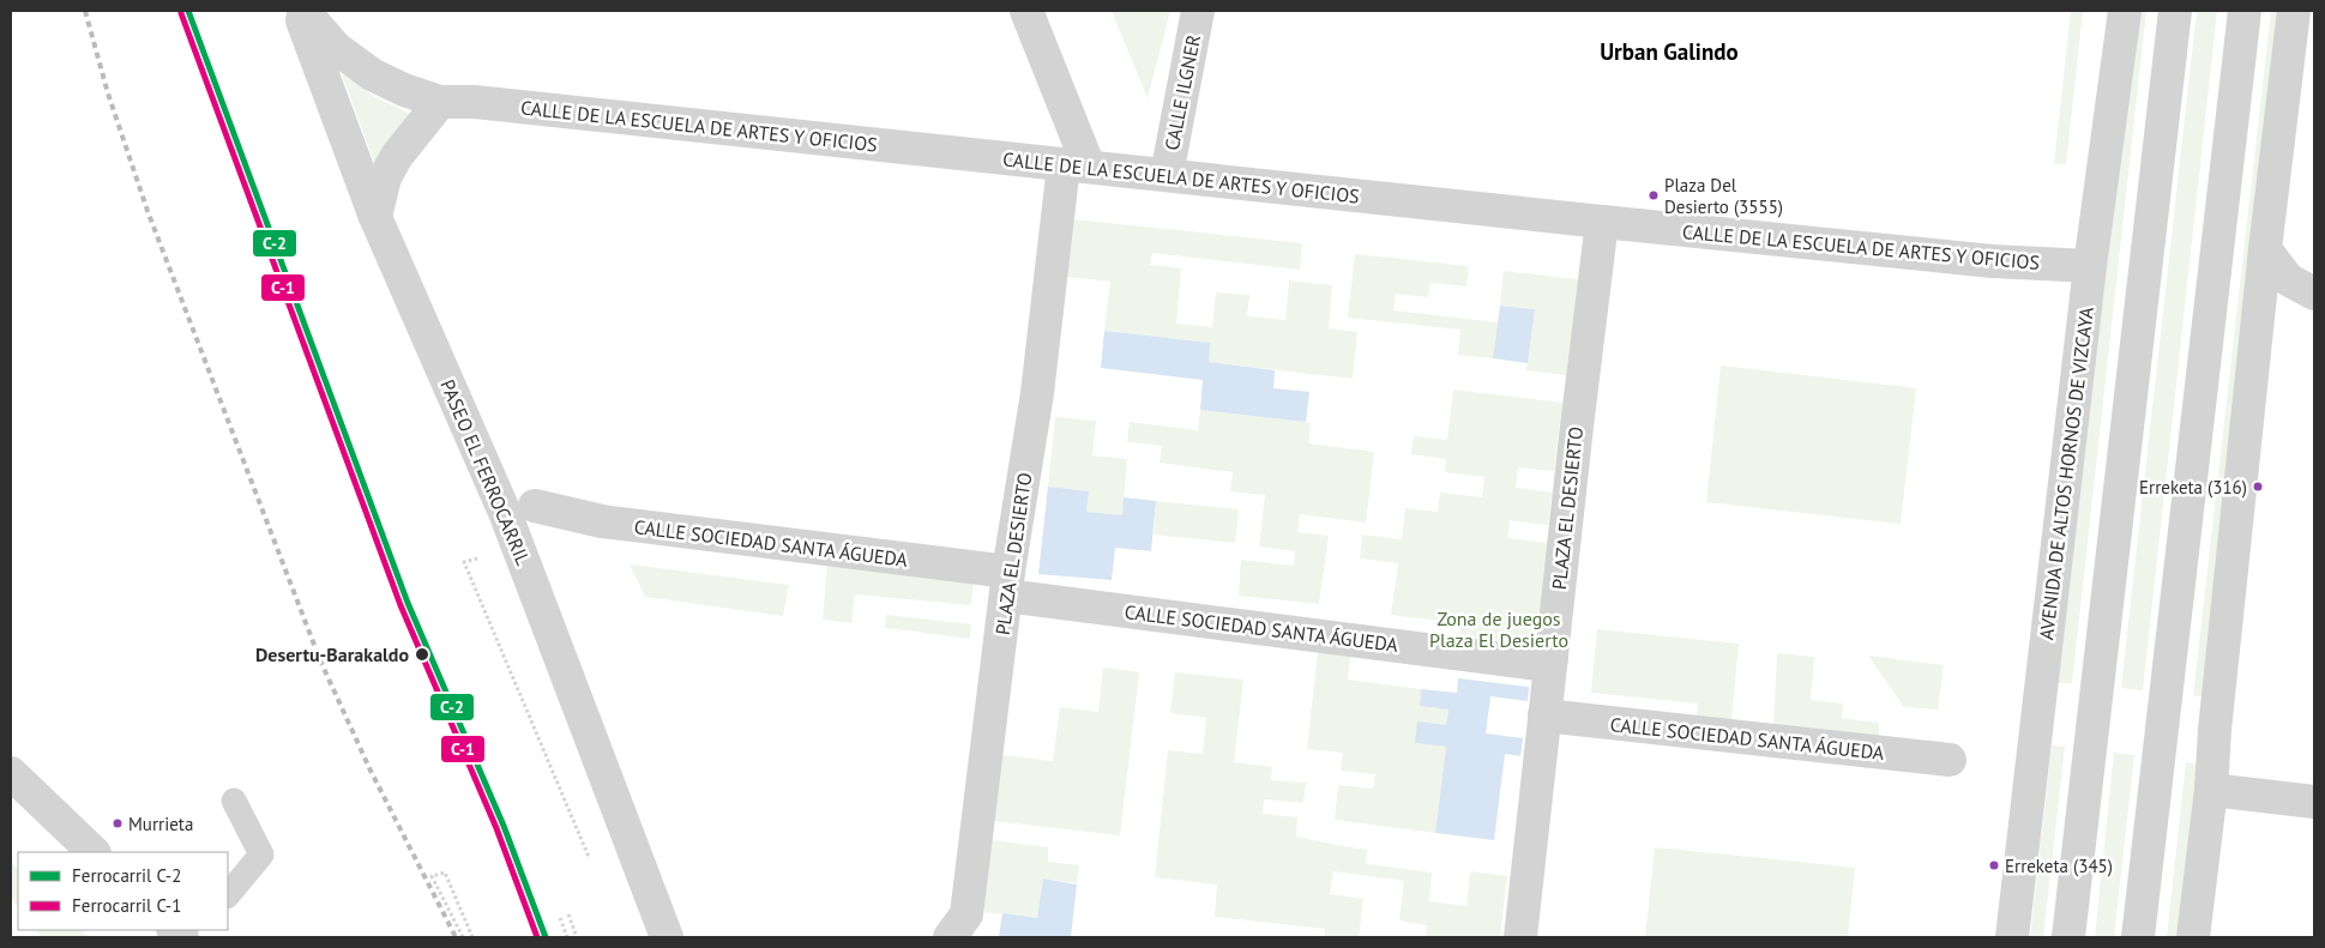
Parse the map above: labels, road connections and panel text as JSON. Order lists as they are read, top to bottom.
{
  "streets": {
    "street": [
      "CALLE ILGNER",
      "CALLE DE LA ESCUELA DE ARTES Y OFICIOS",
      "PASEO EL FERROCARRIL",
      "AVENIDA DE ALTOS HORNOS DE VIZCAYA",
      "PLAZA EL DESIERTO",
      "CALLE SOCIEDAD SANTA ÁGUEDA"
    ]
  },
  "crossings": [
    ["CALLE ILGNER", "CALLE DE LA ESCUELA DE ARTES Y OFICIOS"],
    ["CALLE DE LA ESCUELA DE ARTES Y OFICIOS", "AVENIDA DE ALTOS HORNOS DE VIZCAYA"],
    ["CALLE DE LA ESCUELA DE ARTES Y OFICIOS", "PLAZA EL DESIERTO"],
    ["PLAZA EL DESIERTO", "CALLE SOCIEDAD SANTA ÁGUEDA"]
  ],
  "districts": ["Urban Galindo"],
  "parks": ["Zona de juegos Plaza El Desierto"],
  "places": [
    "Plaza Del Desierto (3555)",
    "Erreketa (316)",
    "Desertu-Barakaldo",
    "Murrieta",
    "Erreketa (345)"
  ],
  "lines": ["rail line C-2", "rail line C-1"],
  "legend": ["Ferrocarril C-2", "Ferrocarril C-1"]
}
